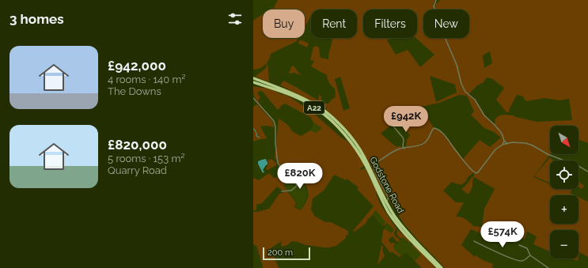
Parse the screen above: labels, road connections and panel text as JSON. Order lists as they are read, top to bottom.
{
  "streets": {
    "highway": ["A22", "Godstone Road"]
  },
  "scale_bar": "200 m",
  "north": "bottom right",
  "page": {
    "heading": "3 homes",
    "chip": [
      "Buy",
      "Rent",
      "Filters",
      "New"
    ],
    "list": [
      {
        "name": "£942,000",
        "note": "4 rooms · 140 m² · The Downs"
      },
      {
        "name": "£820,000",
        "note": "5 rooms · 153 m² · Quarry Road"
      }
    ],
    "price": ["£942K", "£820K", "£574K"],
    "map_buttons": ["+", "−"],
    "scale": "200 m"
  }
}
